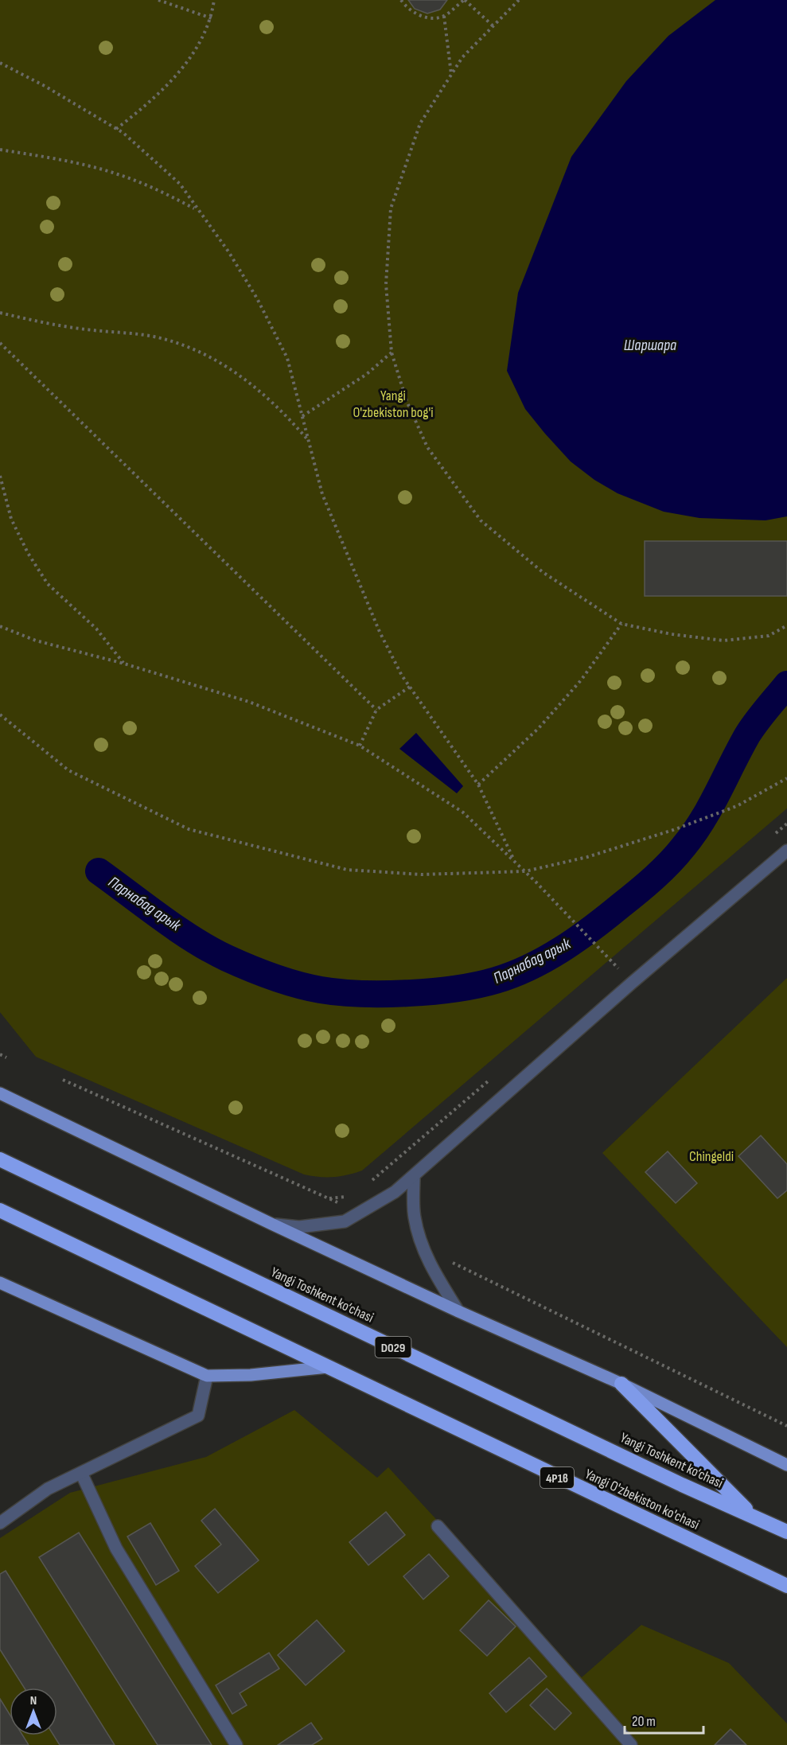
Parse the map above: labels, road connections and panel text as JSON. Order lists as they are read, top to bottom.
{
  "streets": {
    "highway": [
      "Yangi Toshkent ko‘chasi",
      "D029",
      "4Р1в",
      "Yangi O'zbekiston ko'chasi"
    ]
  },
  "water": ["Шаршара", "Парнабад арык"],
  "parks": ["Yangi O'zbekiston bog'i", "Chingeldi"],
  "scale_bar": "20 m",
  "north": "top"
}
